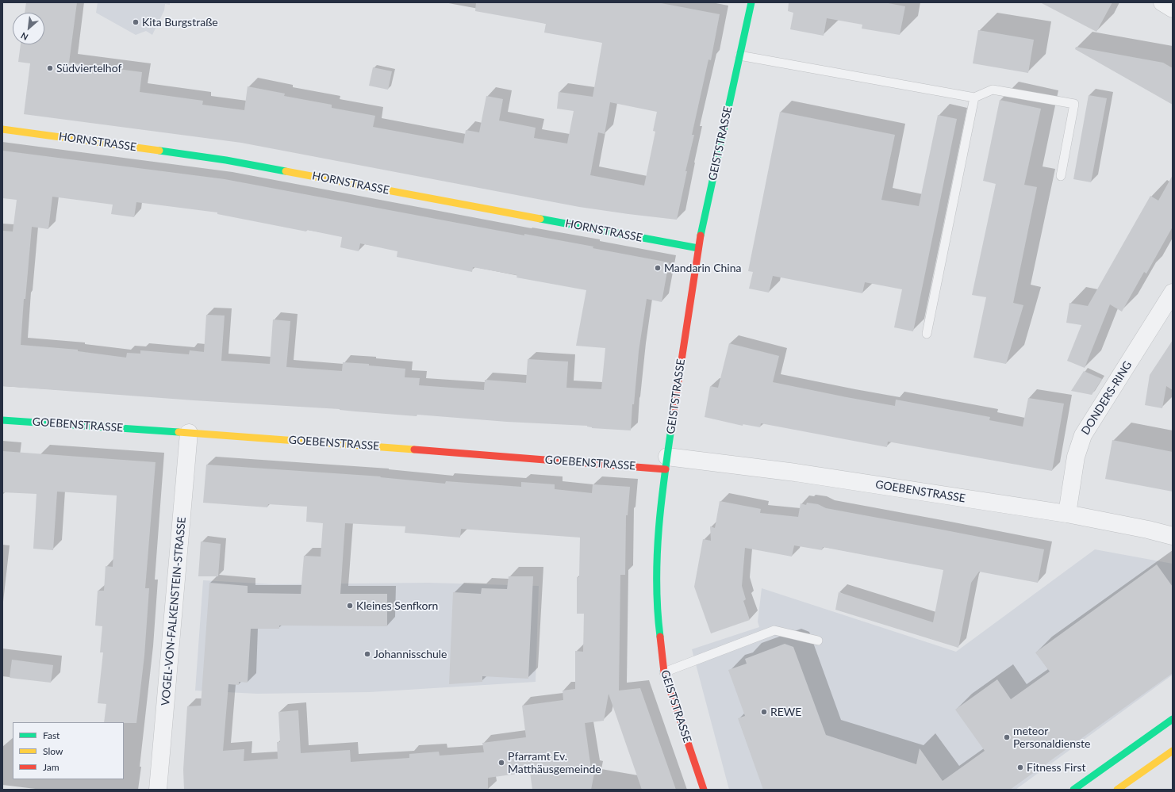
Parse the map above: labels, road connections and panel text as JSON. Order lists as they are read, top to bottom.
{
  "streets": {
    "street": [
      "HORNSTRASSE",
      "GEISTSTRASSE",
      "DONDERS-RING",
      "GOEBENSTRASSE",
      "VOGEL-VON-FALKENSTEIN-STRASSE"
    ]
  },
  "crossings": [
    ["HORNSTRASSE", "GEISTSTRASSE"],
    ["GEISTSTRASSE", "GOEBENSTRASSE"],
    ["DONDERS-RING", "GOEBENSTRASSE"],
    ["GOEBENSTRASSE", "VOGEL-VON-FALKENSTEIN-STRASSE"]
  ],
  "places": [
    "Kita Burgstraße",
    "Südviertelhof",
    "Mandarin China",
    "Kleines Senfkorn",
    "Johannisschule",
    "REWE",
    "meteor Personaldienste",
    "Pfarramt Ev. Matthäusgemeinde",
    "Fitness First"
  ],
  "legend": ["Fast", "Slow", "Jam"],
  "north": "bottom left"
}
